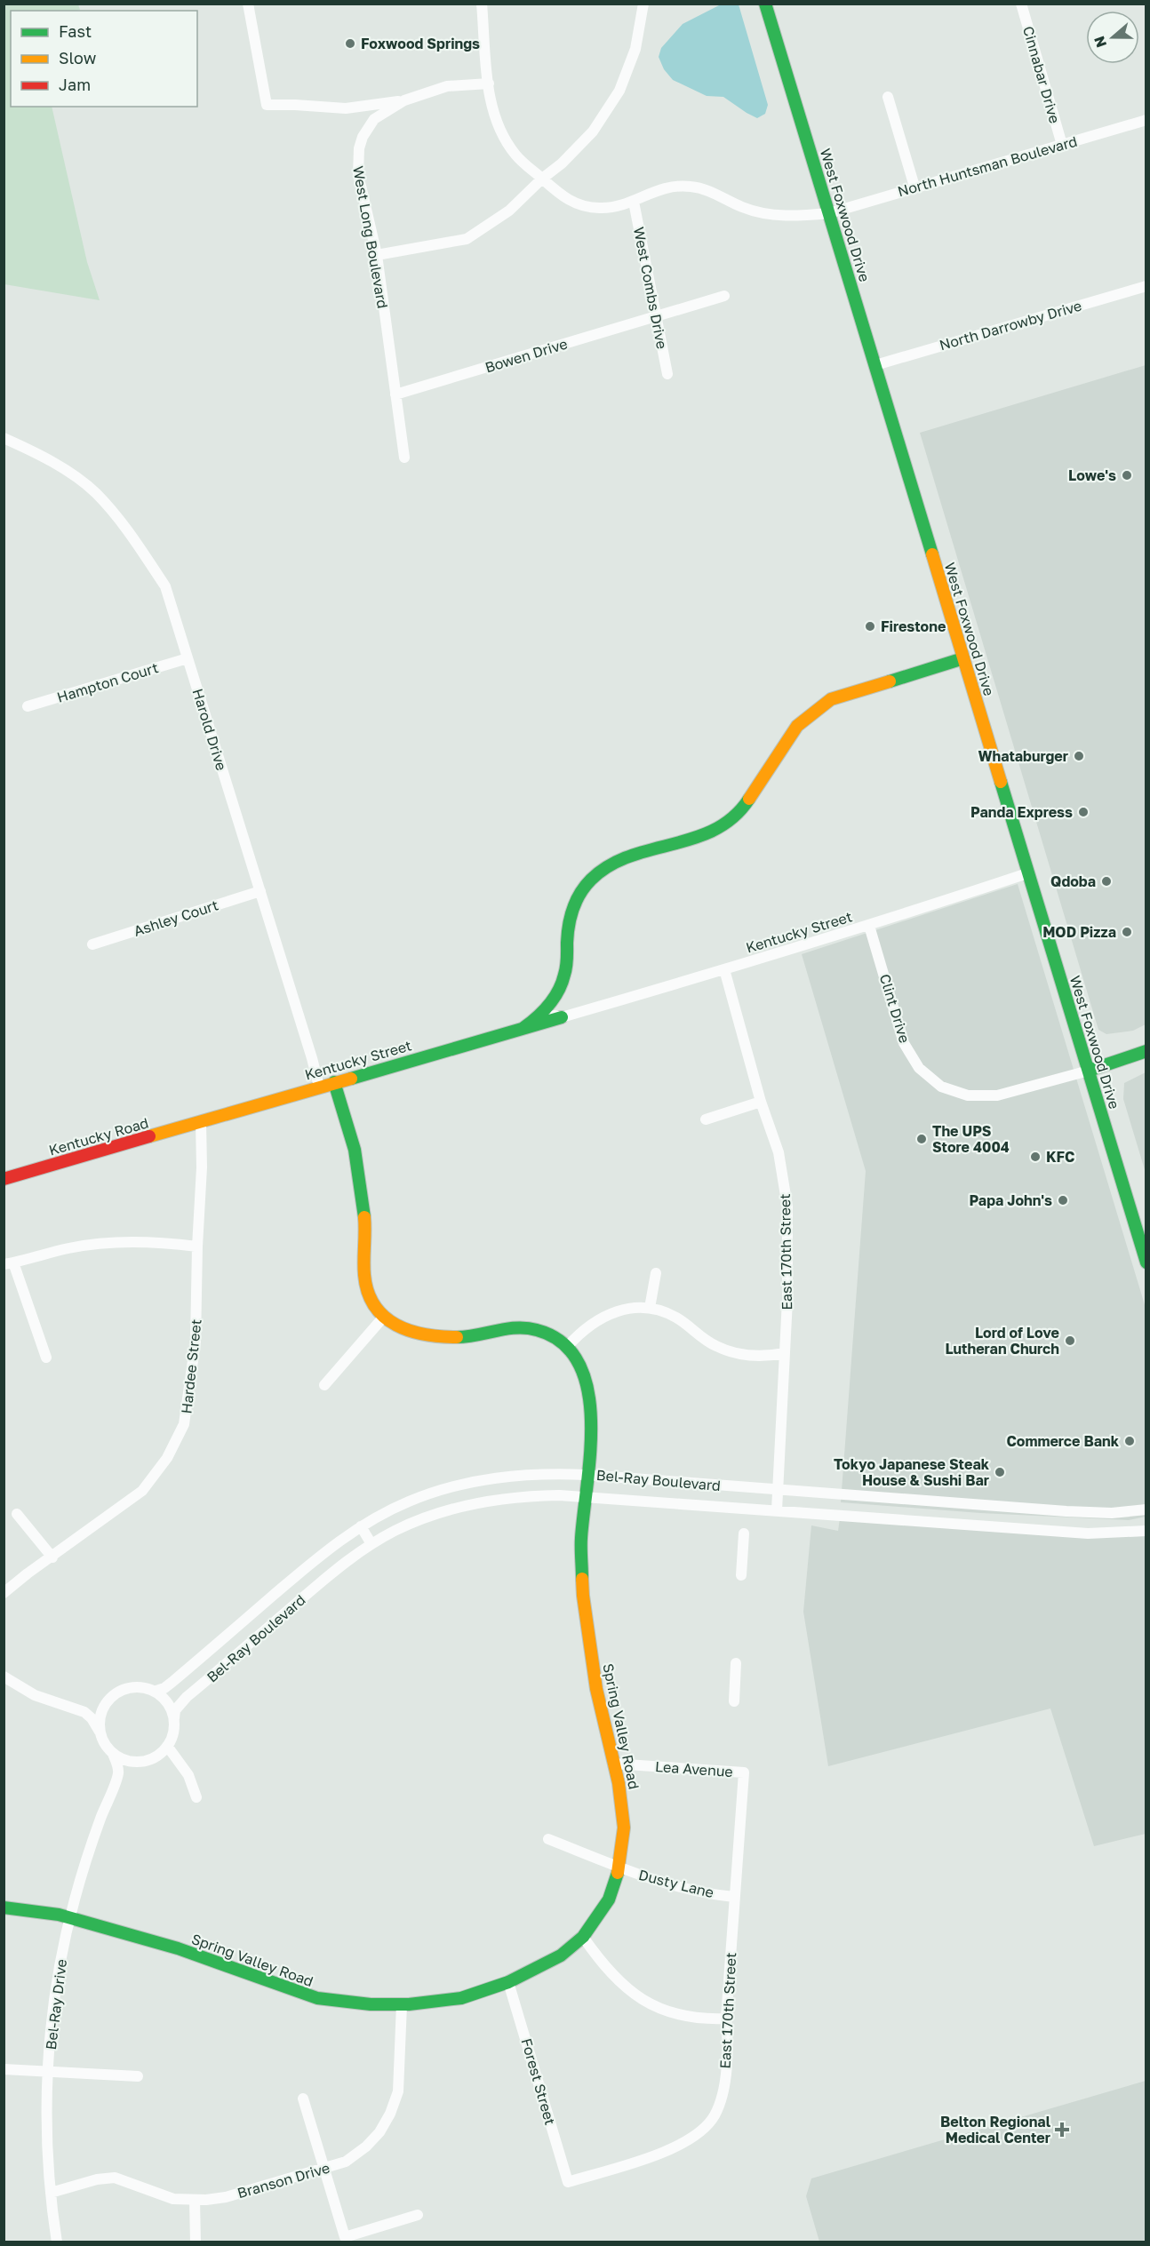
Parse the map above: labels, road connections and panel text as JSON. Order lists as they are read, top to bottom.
{
  "streets": {
    "street": [
      "Cinnabar Drive",
      "North Huntsman Boulevard",
      "West Foxwood Drive",
      "West Long Boulevard",
      "West Combs Drive",
      "North Darrowby Drive",
      "Bowen Drive",
      "Hampton Court",
      "Harold Drive",
      "Ashley Court",
      "Kentucky Street",
      "Clint Drive",
      "Kentucky Road",
      "East 170th Street",
      "Hardee Street",
      "Bel-Ray Boulevard",
      "Spring Valley Road",
      "Lea Avenue",
      "Dusty Lane",
      "Bel-Ray Drive",
      "Forest Street",
      "Branson Drive"
    ]
  },
  "crossings": [
    ["Cinnabar Drive", "North Huntsman Boulevard"],
    ["North Huntsman Boulevard", "West Foxwood Drive"],
    ["North Huntsman Boulevard", "West Combs Drive"],
    ["West Foxwood Drive", "North Darrowby Drive"],
    ["West Foxwood Drive", "Kentucky Street"],
    ["West Foxwood Drive", "Clint Drive"],
    ["West Long Boulevard", "Bowen Drive"],
    ["West Combs Drive", "Bowen Drive"],
    ["Hampton Court", "Harold Drive"],
    ["Harold Drive", "Ashley Court"],
    ["Harold Drive", "Kentucky Street"],
    ["Kentucky Street", "Clint Drive"],
    ["Kentucky Street", "Kentucky Road"],
    ["Kentucky Street", "East 170th Street"],
    ["Kentucky Street", "Hardee Street"],
    ["Kentucky Road", "Hardee Street"],
    ["East 170th Street", "Bel-Ray Boulevard"],
    ["East 170th Street", "Lea Avenue"],
    ["East 170th Street", "Dusty Lane"],
    ["East 170th Street", "Forest Street"],
    ["Bel-Ray Boulevard", "Spring Valley Road"],
    ["Spring Valley Road", "Lea Avenue"],
    ["Spring Valley Road", "Dusty Lane"],
    ["Spring Valley Road", "Bel-Ray Drive"],
    ["Spring Valley Road", "Forest Street"],
    ["Spring Valley Road", "Branson Drive"],
    ["Bel-Ray Drive", "Branson Drive"]
  ],
  "places": {
    "other": [
      "Foxwood Springs",
      "Lowe's",
      "Firestone",
      "Whataburger",
      "Panda Express",
      "Qdoba",
      "MOD Pizza",
      "The UPS Store 4004",
      "KFC",
      "Papa John's",
      "Lord of Love Lutheran Church",
      "Commerce Bank",
      "Tokyo Japanese Steak House & Sushi Bar"
    ],
    "health": ["Belton Regional Medical Center"]
  },
  "legend": ["Fast", "Slow", "Jam"],
  "north": "left"
}
